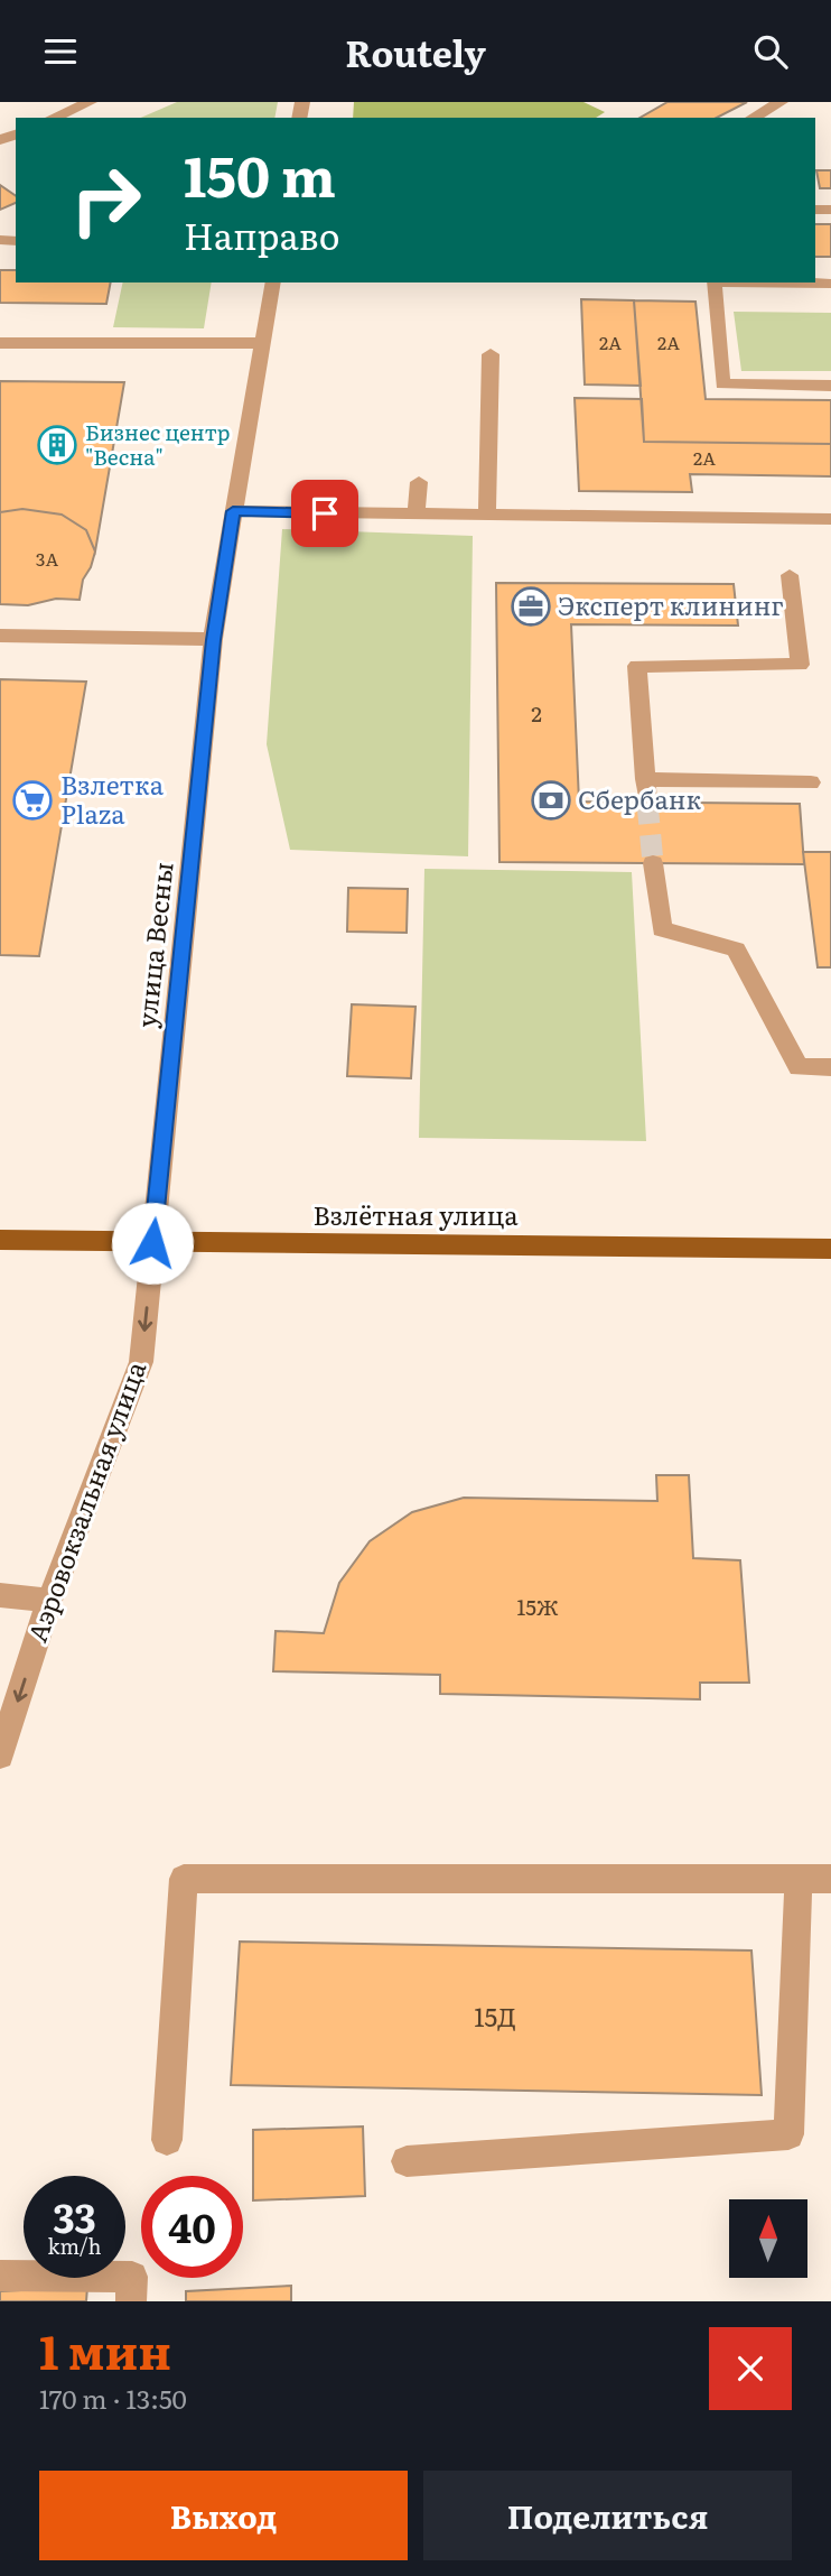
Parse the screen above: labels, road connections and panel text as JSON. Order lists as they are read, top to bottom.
{
  "streets": {
    "main road": ["Взлётная улица"],
    "street": ["улица Весны", "Аэровокзальная улица"]
  },
  "crossings": [
    ["улица Весны", "Взлётная улица"],
    ["улица Весны", "Аэровокзальная улица"],
    ["Взлётная улица", "Аэровокзальная улица"]
  ],
  "one_way": ["Аэровокзальная улица"],
  "places": {
    "building": ["Бизнес центр \"Весна\""],
    "office": ["Эксперт клининг"],
    "supermarket": ["Взлетка Plaza"],
    "bank": ["Сбербанк"]
  },
  "house_numbers": [
    "2А",
    "2А",
    "2А",
    "3А",
    "2",
    "15Ж",
    "15Д"
  ],
  "north": "top",
  "page": {
    "header": "Routely",
    "turn": ["150 m", "Направо"],
    "speed": "33 km/h",
    "limit": "40",
    "heading": ["1 мин", "170 m · 13:50"],
    "buttons": ["Выход", "Поделиться"]
  }
}
